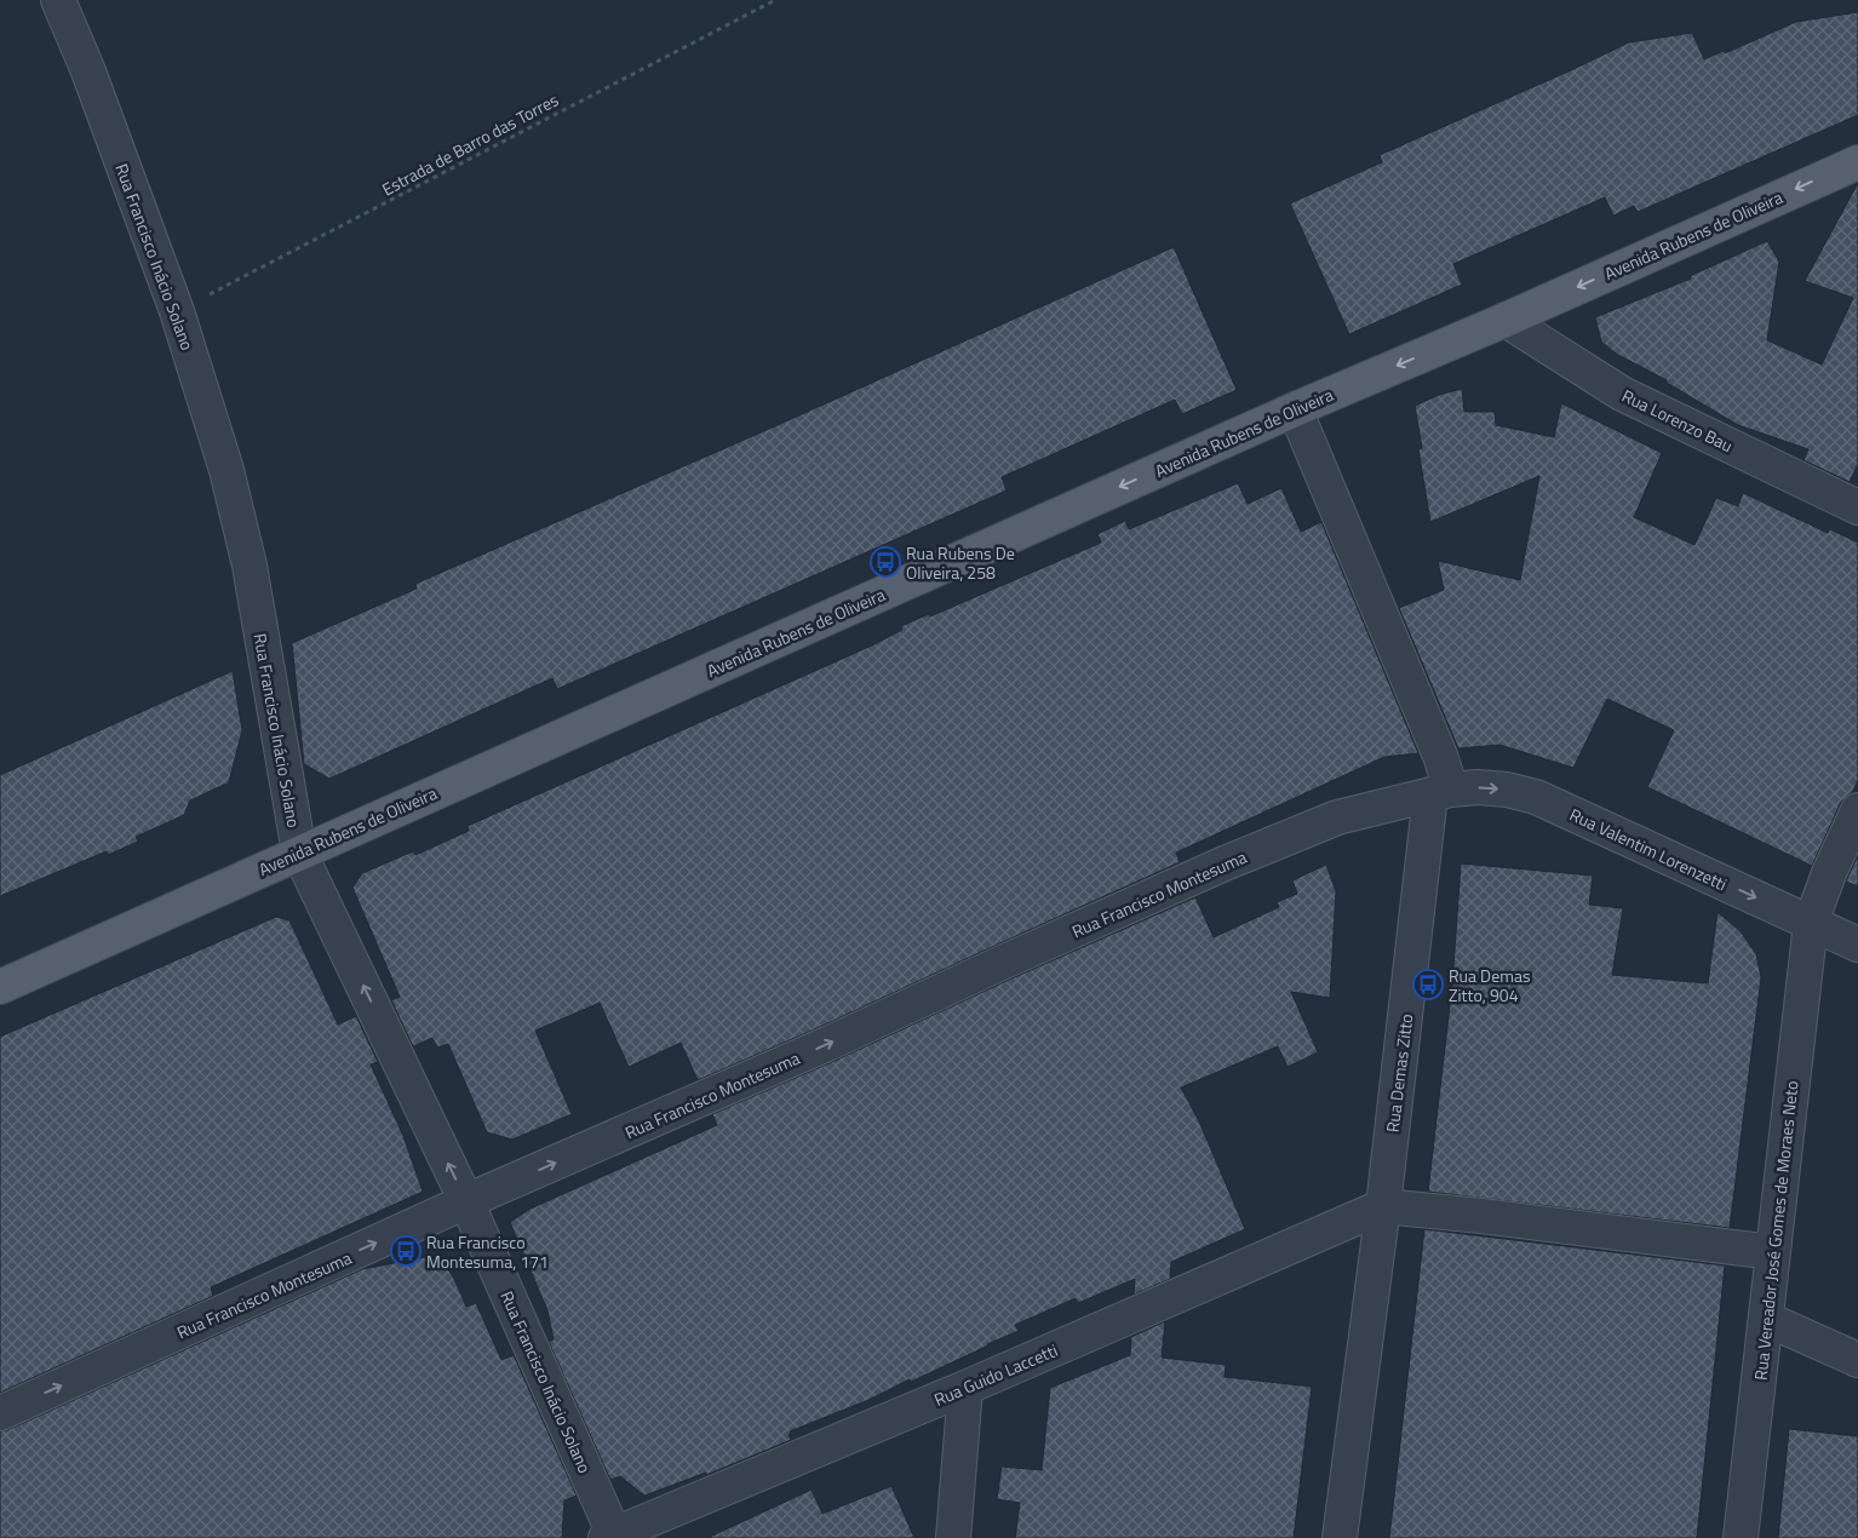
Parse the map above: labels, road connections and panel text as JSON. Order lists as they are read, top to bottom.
{
  "streets": {
    "main road": ["Avenida Rubens de Oliveira"],
    "street": [
      "Rua Francisco Inácio Solano",
      "Rua Lorenzo Bau",
      "Rua Valentim Lorenzetti",
      "Rua Francisco Montesuma",
      "Rua Demas Zitto",
      "Rua Vereador José Gomes de Moraes Neto",
      "Rua Guido Laccetti"
    ],
    "path": ["Estrada de Barro das Torres"]
  },
  "crossings": [
    ["Estrada de Barro das Torres", "Rua Francisco Inácio Solano"],
    ["Avenida Rubens de Oliveira", "Rua Francisco Inácio Solano"],
    ["Avenida Rubens de Oliveira", "Rua Lorenzo Bau"],
    ["Rua Francisco Inácio Solano", "Rua Francisco Montesuma"],
    ["Rua Francisco Inácio Solano", "Rua Guido Laccetti"],
    ["Rua Valentim Lorenzetti", "Rua Francisco Montesuma"],
    ["Rua Valentim Lorenzetti", "Rua Demas Zitto"],
    ["Rua Valentim Lorenzetti", "Rua Vereador José Gomes de Moraes Neto"],
    ["Rua Francisco Montesuma", "Rua Demas Zitto"],
    ["Rua Demas Zitto", "Rua Guido Laccetti"]
  ],
  "one_way": ["Avenida Rubens de Oliveira", "Rua Valentim Lorenzetti", "Rua Francisco Montesuma"],
  "places": {
    "bus stop": ["Rua Rubens De Oliveira, 258", "Rua Demas Zitto, 904", "Rua Francisco Montesuma, 171"]
  }
}
